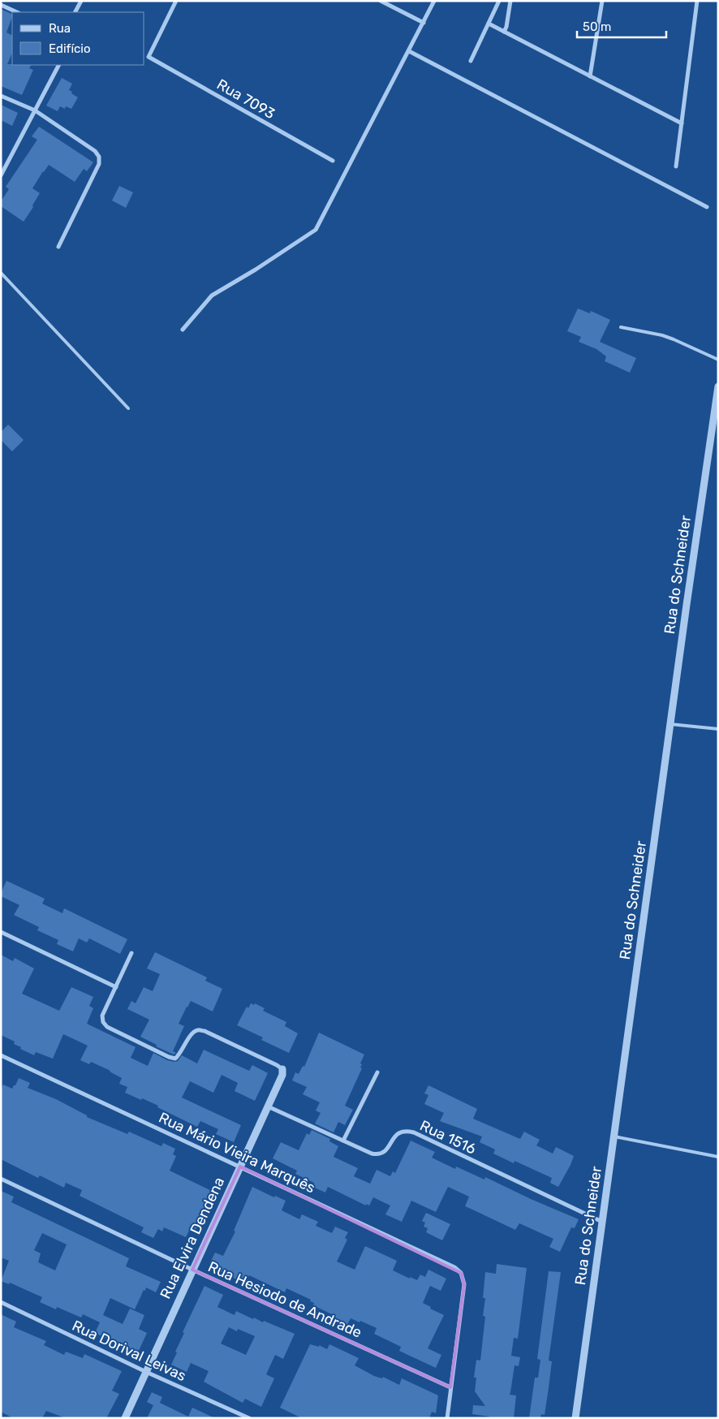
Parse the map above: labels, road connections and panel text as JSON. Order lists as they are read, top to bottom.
{
  "streets": {
    "street": [
      "Rua 7093",
      "Rua do Schneider",
      "Rua 1516",
      "Rua Mário Vieira Marquês",
      "Rua Elvira Dendena",
      "Rua Hesiodo de Andrade",
      "Rua Dorival Leivas"
    ]
  },
  "crossings": [
    ["Rua do Schneider", "Rua 1516"],
    ["Rua 1516", "Rua Elvira Dendena"],
    ["Rua Mário Vieira Marquês", "Rua Elvira Dendena"],
    ["Rua Mário Vieira Marquês", "Rua Hesiodo de Andrade"],
    ["Rua Elvira Dendena", "Rua Hesiodo de Andrade"],
    ["Rua Elvira Dendena", "Rua Dorival Leivas"]
  ],
  "legend": ["Rua", "Edifício"],
  "scale_bar": "50 m"
}
